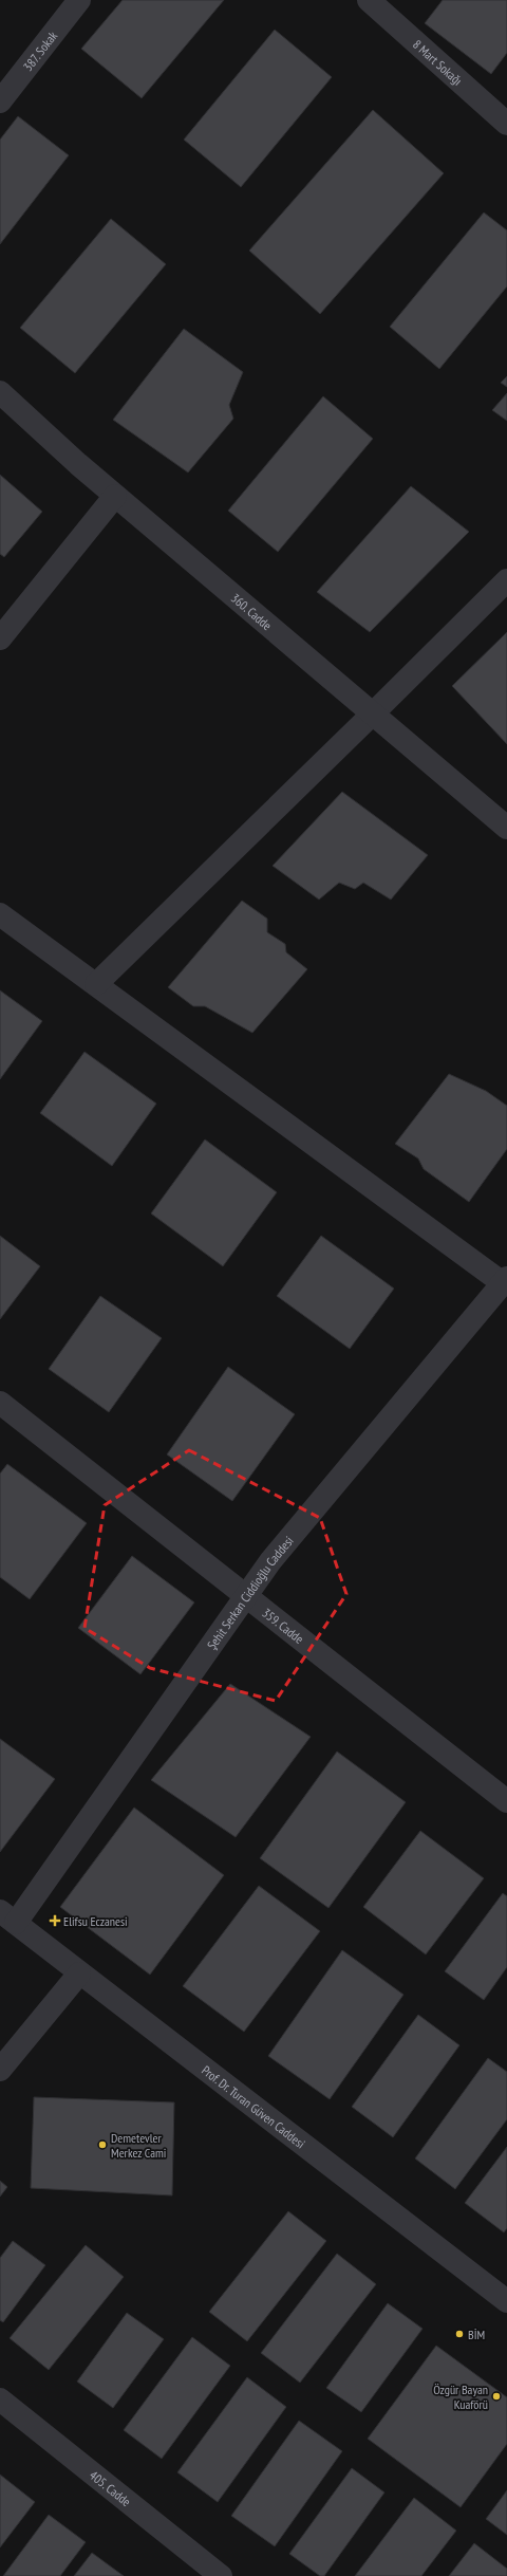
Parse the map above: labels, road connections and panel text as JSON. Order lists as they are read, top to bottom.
{
  "streets": {
    "street": [
      "387. Sokak",
      "8 Mart Sokağı",
      "360. Cadde",
      "Şehit Serkan Ciddioğlu Caddesi",
      "359. Cadde",
      "Prof. Dr. Turan Güven Caddesi",
      "405. Cadde"
    ]
  },
  "crossings": [
    ["Şehit Serkan Ciddioğlu Caddesi", "359. Cadde"],
    ["Şehit Serkan Ciddioğlu Caddesi", "Prof. Dr. Turan Güven Caddesi"]
  ],
  "places": {
    "health": ["Elifsu Eczanesi"],
    "other": ["Demetevler Merkez Cami", "BİM", "Özgür Bayan Kuaförü"]
  }
}
